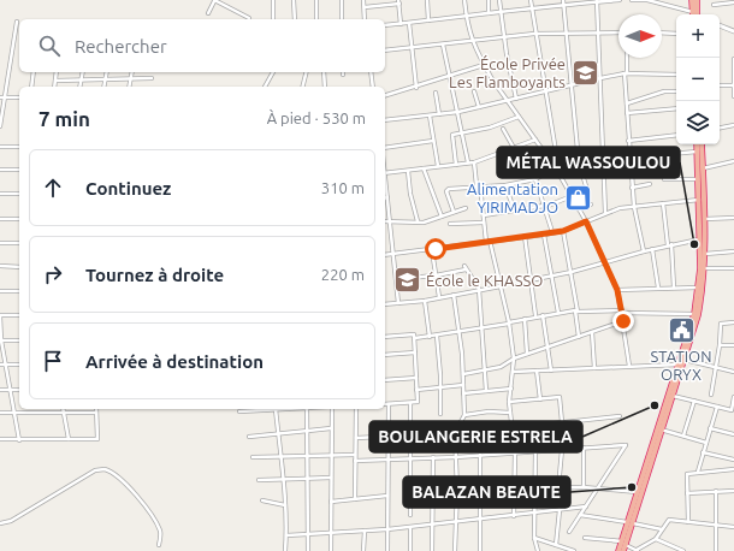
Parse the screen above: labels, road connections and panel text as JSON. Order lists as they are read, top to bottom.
{
  "places": {
    "school or university": ["École Privée Les Flamboyants", "École le KHASSO"],
    "shop": ["Alimentation YIRIMADJO"],
    "other": ["MÉTAL WASSOULOU", "BOULANGERIE ESTRELA", "BALAZAN BEAUTE"],
    "public building": ["STATION ORYX"]
  },
  "north": "right",
  "page": {
    "map_buttons": ["+", "−"],
    "search": "Rechercher",
    "heading": ["7 min", "À pied · 530 m"],
    "list": [
      ["Continuez", "310 m"],
      ["Tournez à droite", "220 m"],
      "Arrivée à destination"
    ]
  }
}
